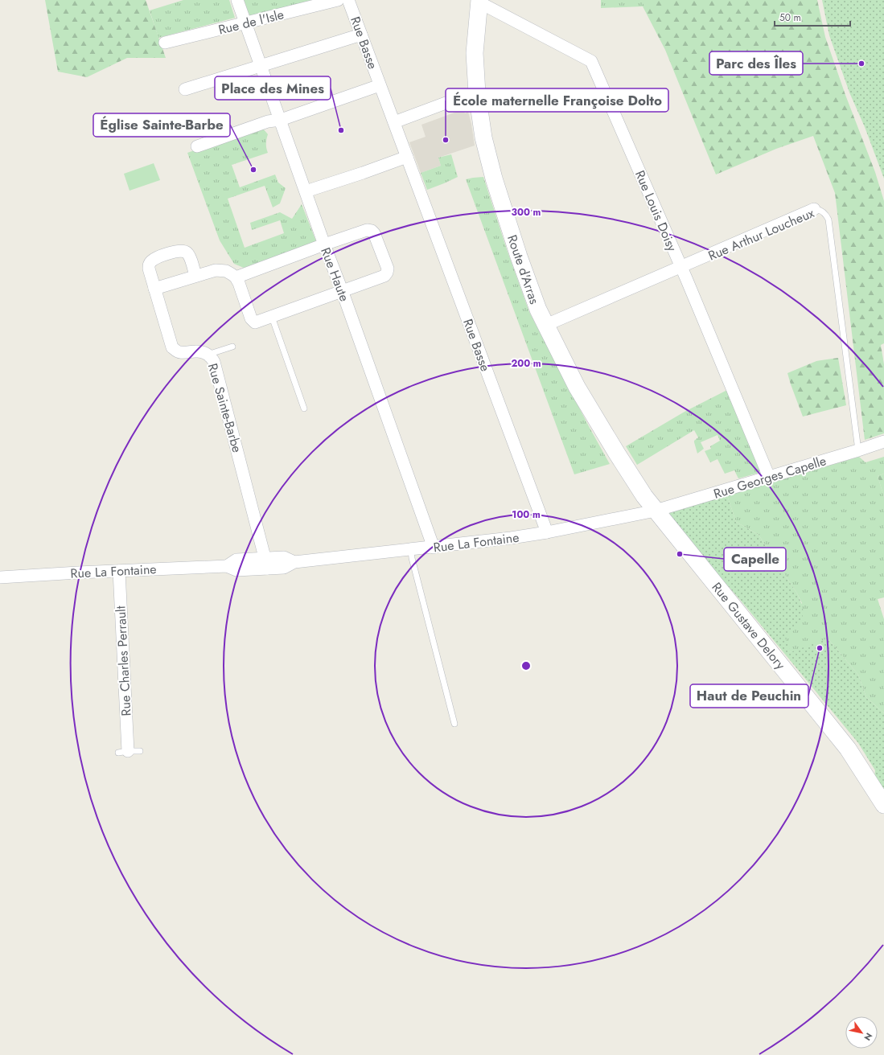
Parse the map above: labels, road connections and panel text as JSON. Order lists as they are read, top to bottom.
{
  "streets": {
    "main road": ["Route d'Arras", "Rue Gustave Delory"],
    "street": [
      "Rue de l'Isle",
      "Rue Basse",
      "Rue Louis Doisy",
      "Rue Arthur Loucheux",
      "Rue Haute",
      "Rue Sainte-Barbe",
      "Rue Georges Capelle",
      "Rue La Fontaine",
      "Rue Charles Perrault"
    ]
  },
  "crossings": [
    ["Rue de l'Isle", "Rue Haute"],
    ["Rue Basse", "Rue La Fontaine"],
    ["Rue Louis Doisy", "Rue Arthur Loucheux"],
    ["Rue Louis Doisy", "Route d'Arras"],
    ["Rue Louis Doisy", "Rue Georges Capelle"],
    ["Rue Arthur Loucheux", "Route d'Arras"],
    ["Rue Arthur Loucheux", "Rue Georges Capelle"],
    ["Route d'Arras", "Rue Georges Capelle"],
    ["Route d'Arras", "Rue La Fontaine"],
    ["Route d'Arras", "Rue Gustave Delory"],
    ["Rue Haute", "Rue La Fontaine"],
    ["Rue Sainte-Barbe", "Rue La Fontaine"],
    ["Rue Georges Capelle", "Rue La Fontaine"],
    ["Rue Georges Capelle", "Rue Gustave Delory"],
    ["Rue La Fontaine", "Rue Gustave Delory"],
    ["Rue La Fontaine", "Rue Charles Perrault"]
  ],
  "places": [
    "Parc des Îles",
    "Place des Mines",
    "École maternelle Françoise Dolto",
    "Église Sainte-Barbe",
    "Capelle",
    "Haut de Peuchin"
  ],
  "scale_bar": "50 m",
  "north": "bottom right",
  "rings": ["300 m", "200 m", "100 m"]
}
